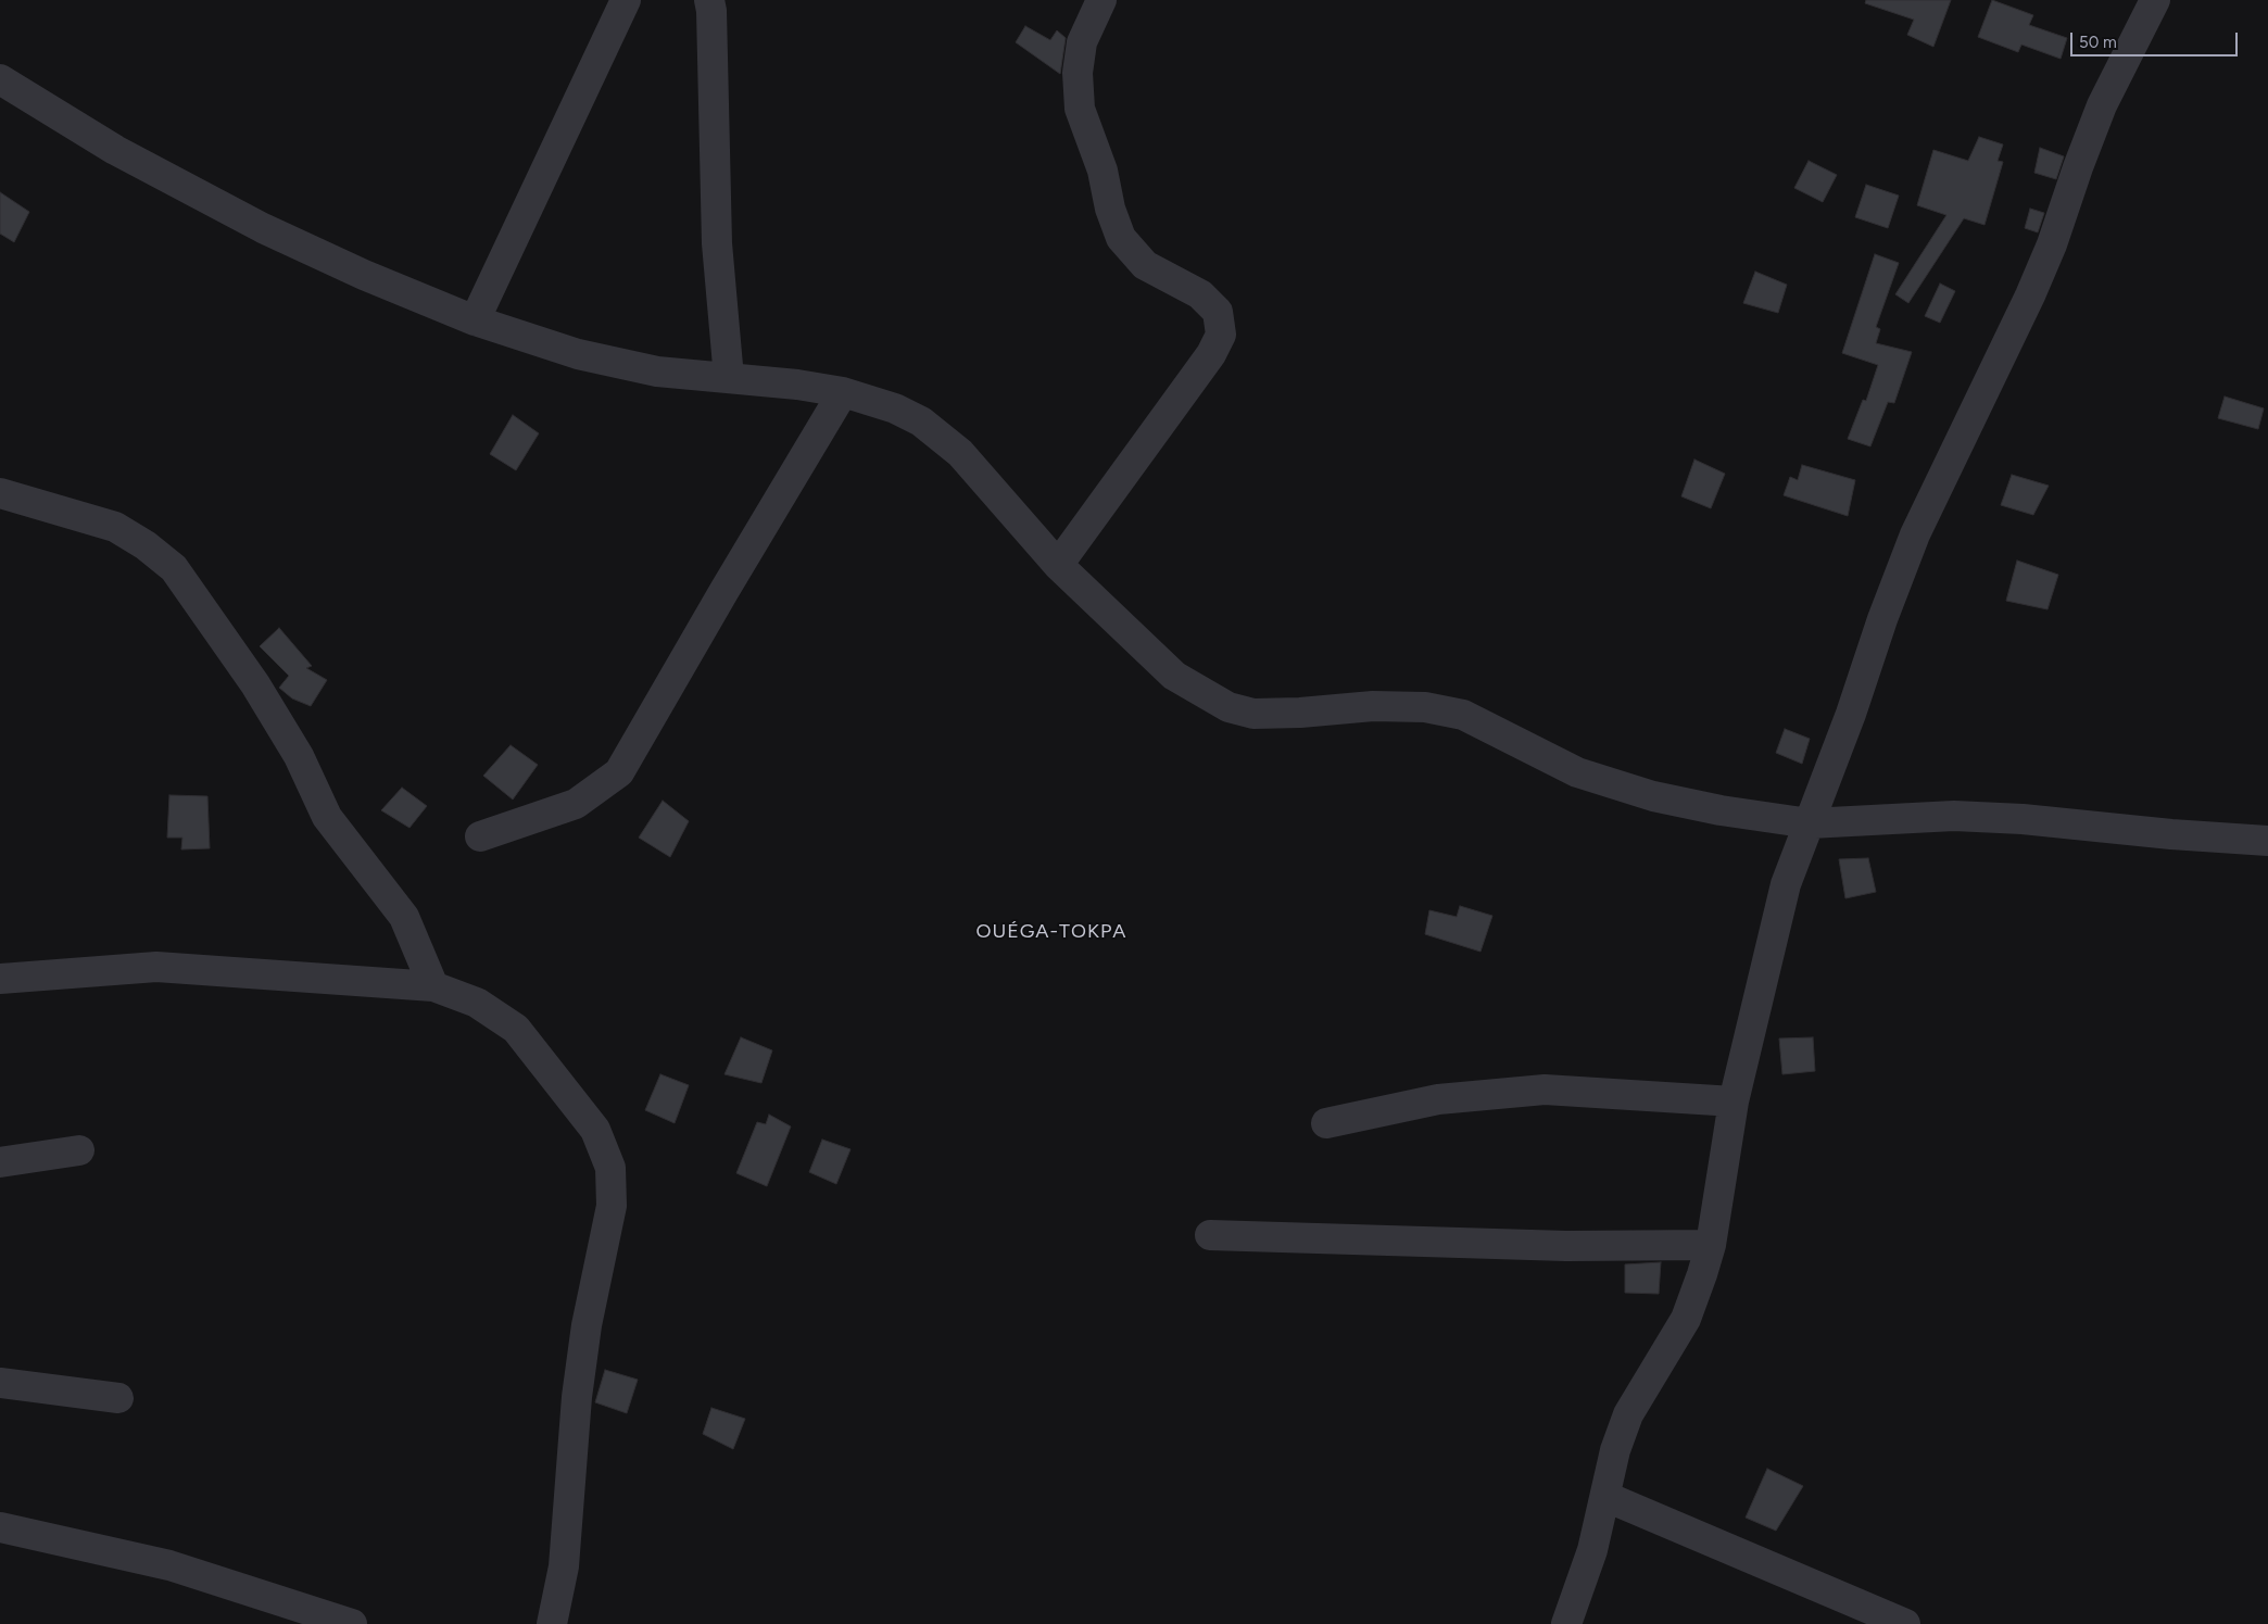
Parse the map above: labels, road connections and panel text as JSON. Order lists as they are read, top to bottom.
{
  "districts": ["OUÉGA-TOKPA"],
  "scale_bar": "50 m"
}
